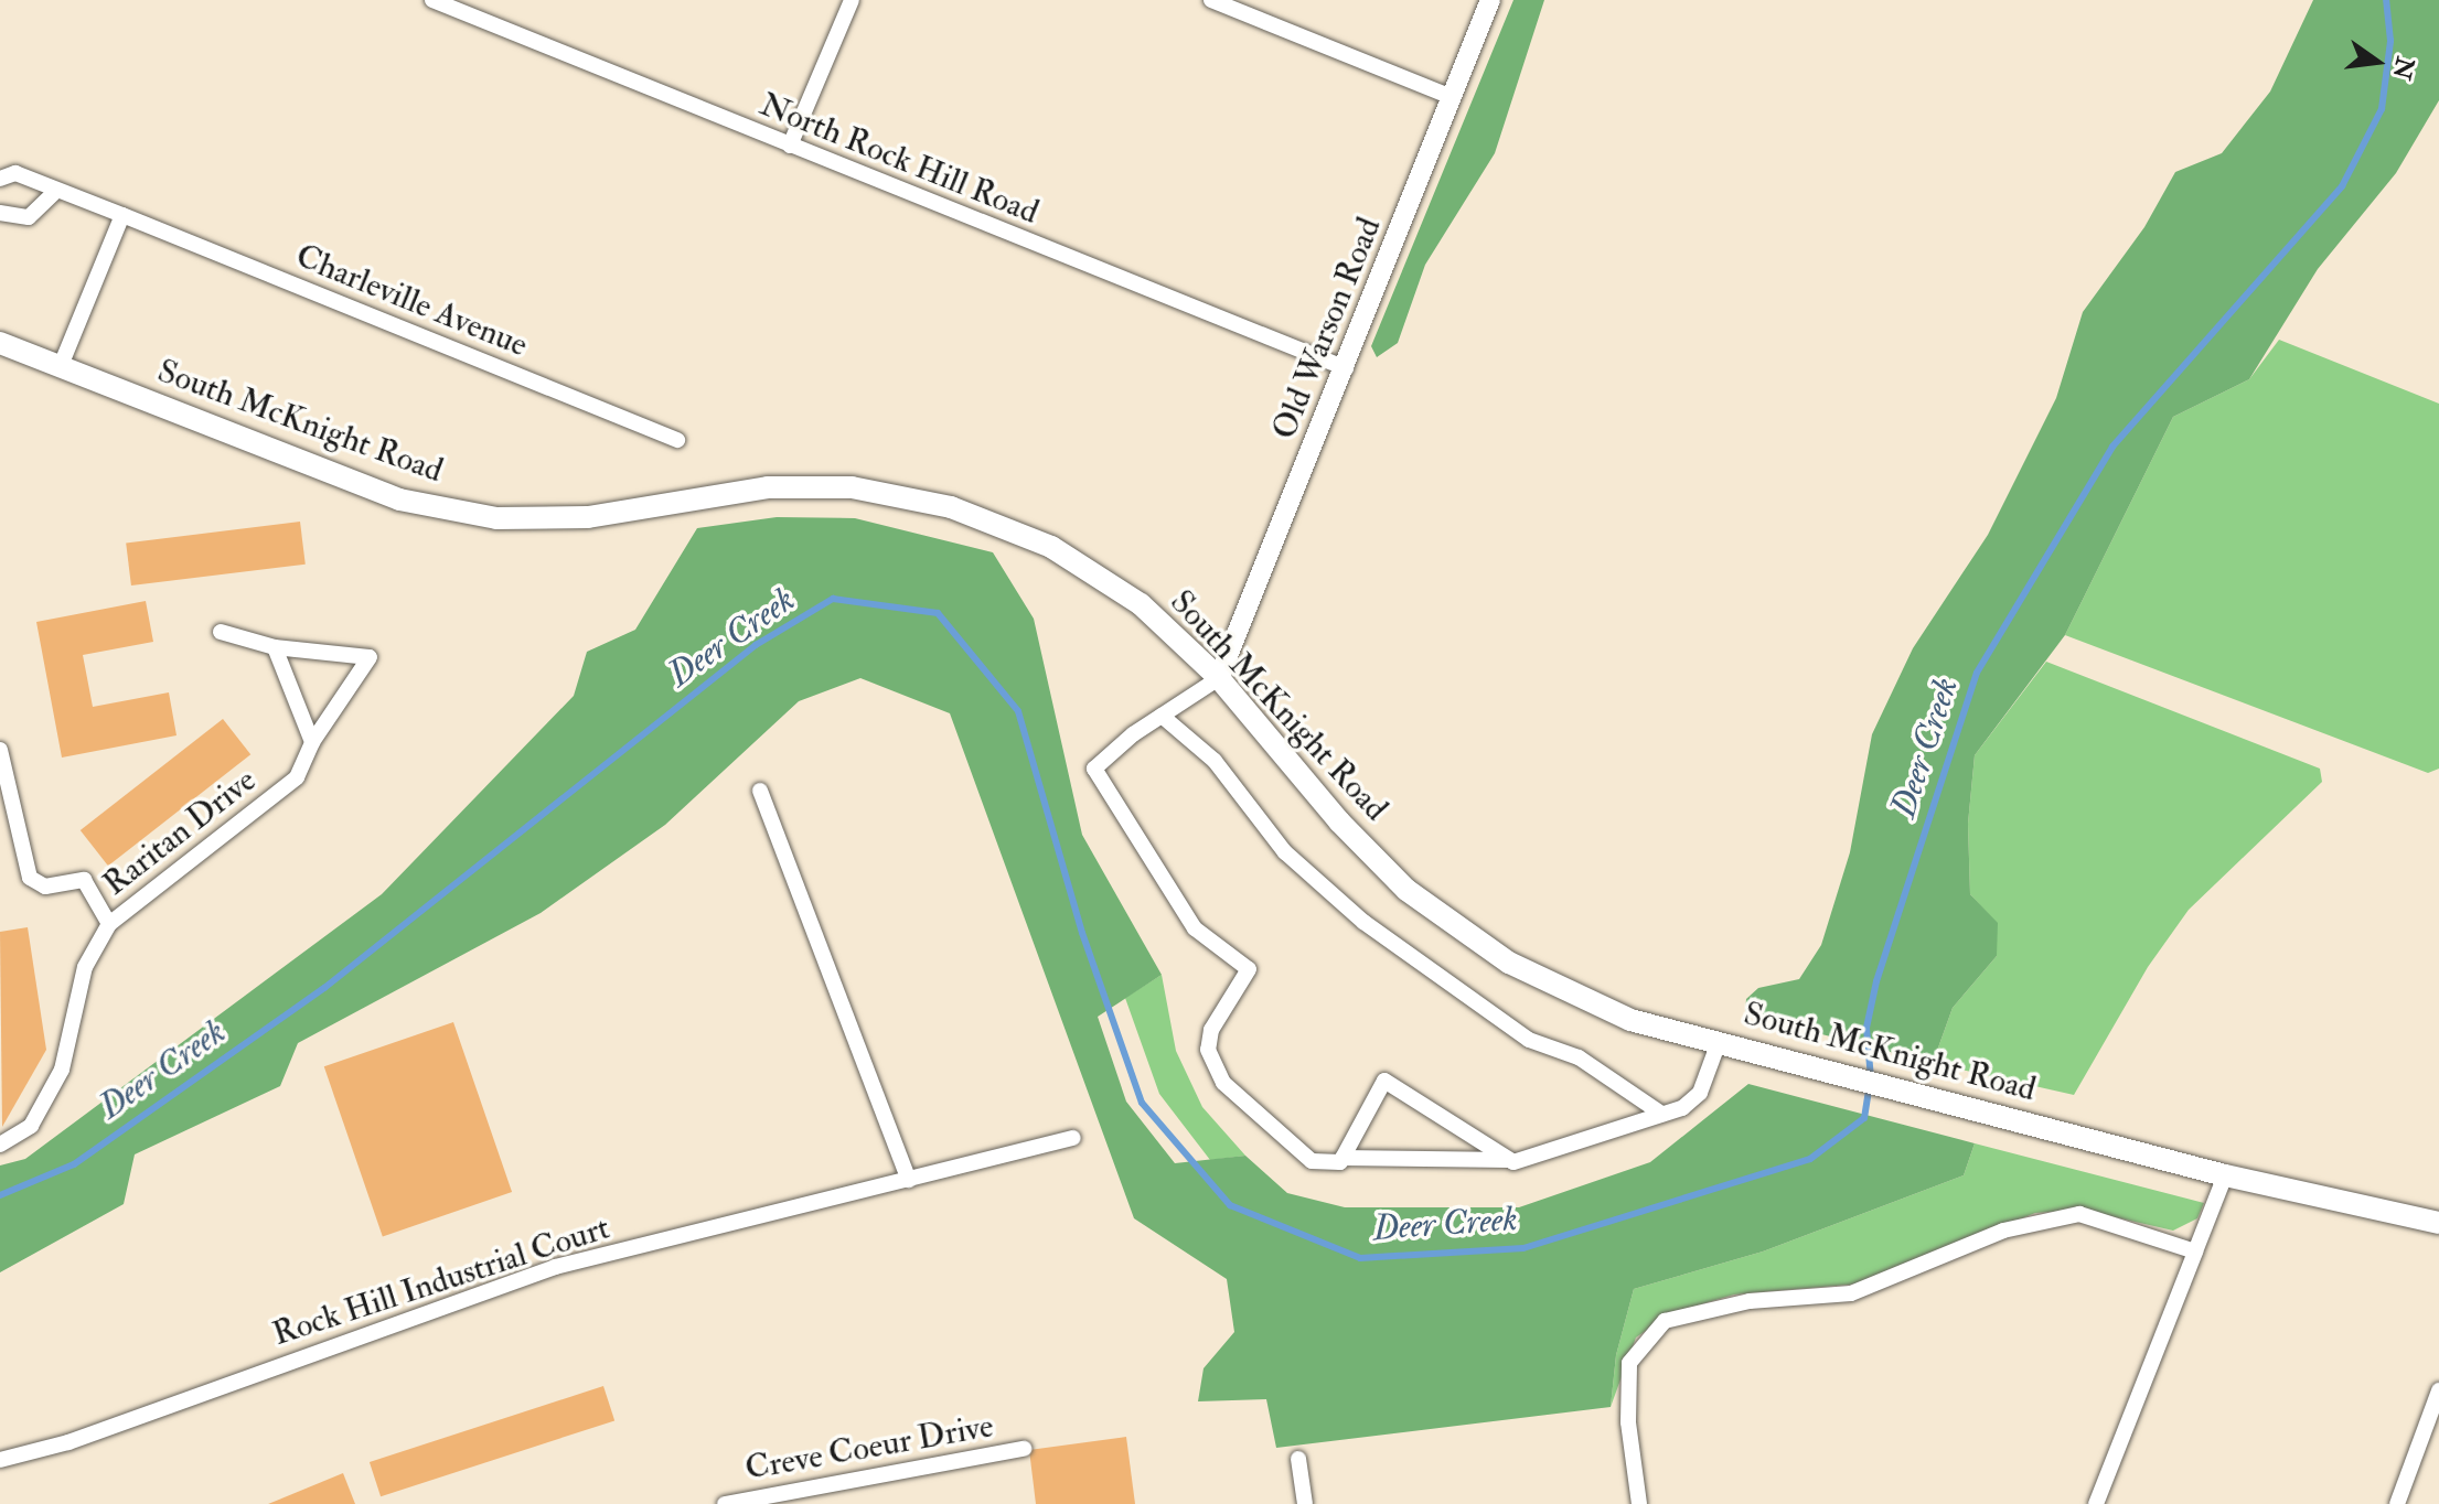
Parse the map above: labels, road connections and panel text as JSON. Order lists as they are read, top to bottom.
{
  "streets": {
    "main road": ["South McKnight Road"],
    "street": [
      "North Rock Hill Road",
      "Charleville Avenue",
      "Old Warson Road",
      "Raritan Drive",
      "Rock Hill Industrial Court",
      "Creve Coeur Drive"
    ]
  },
  "crossings": [
    ["North Rock Hill Road", "Old Warson Road"],
    ["Old Warson Road", "South McKnight Road"]
  ],
  "water": ["Deer Creek"],
  "north": "right"
}
